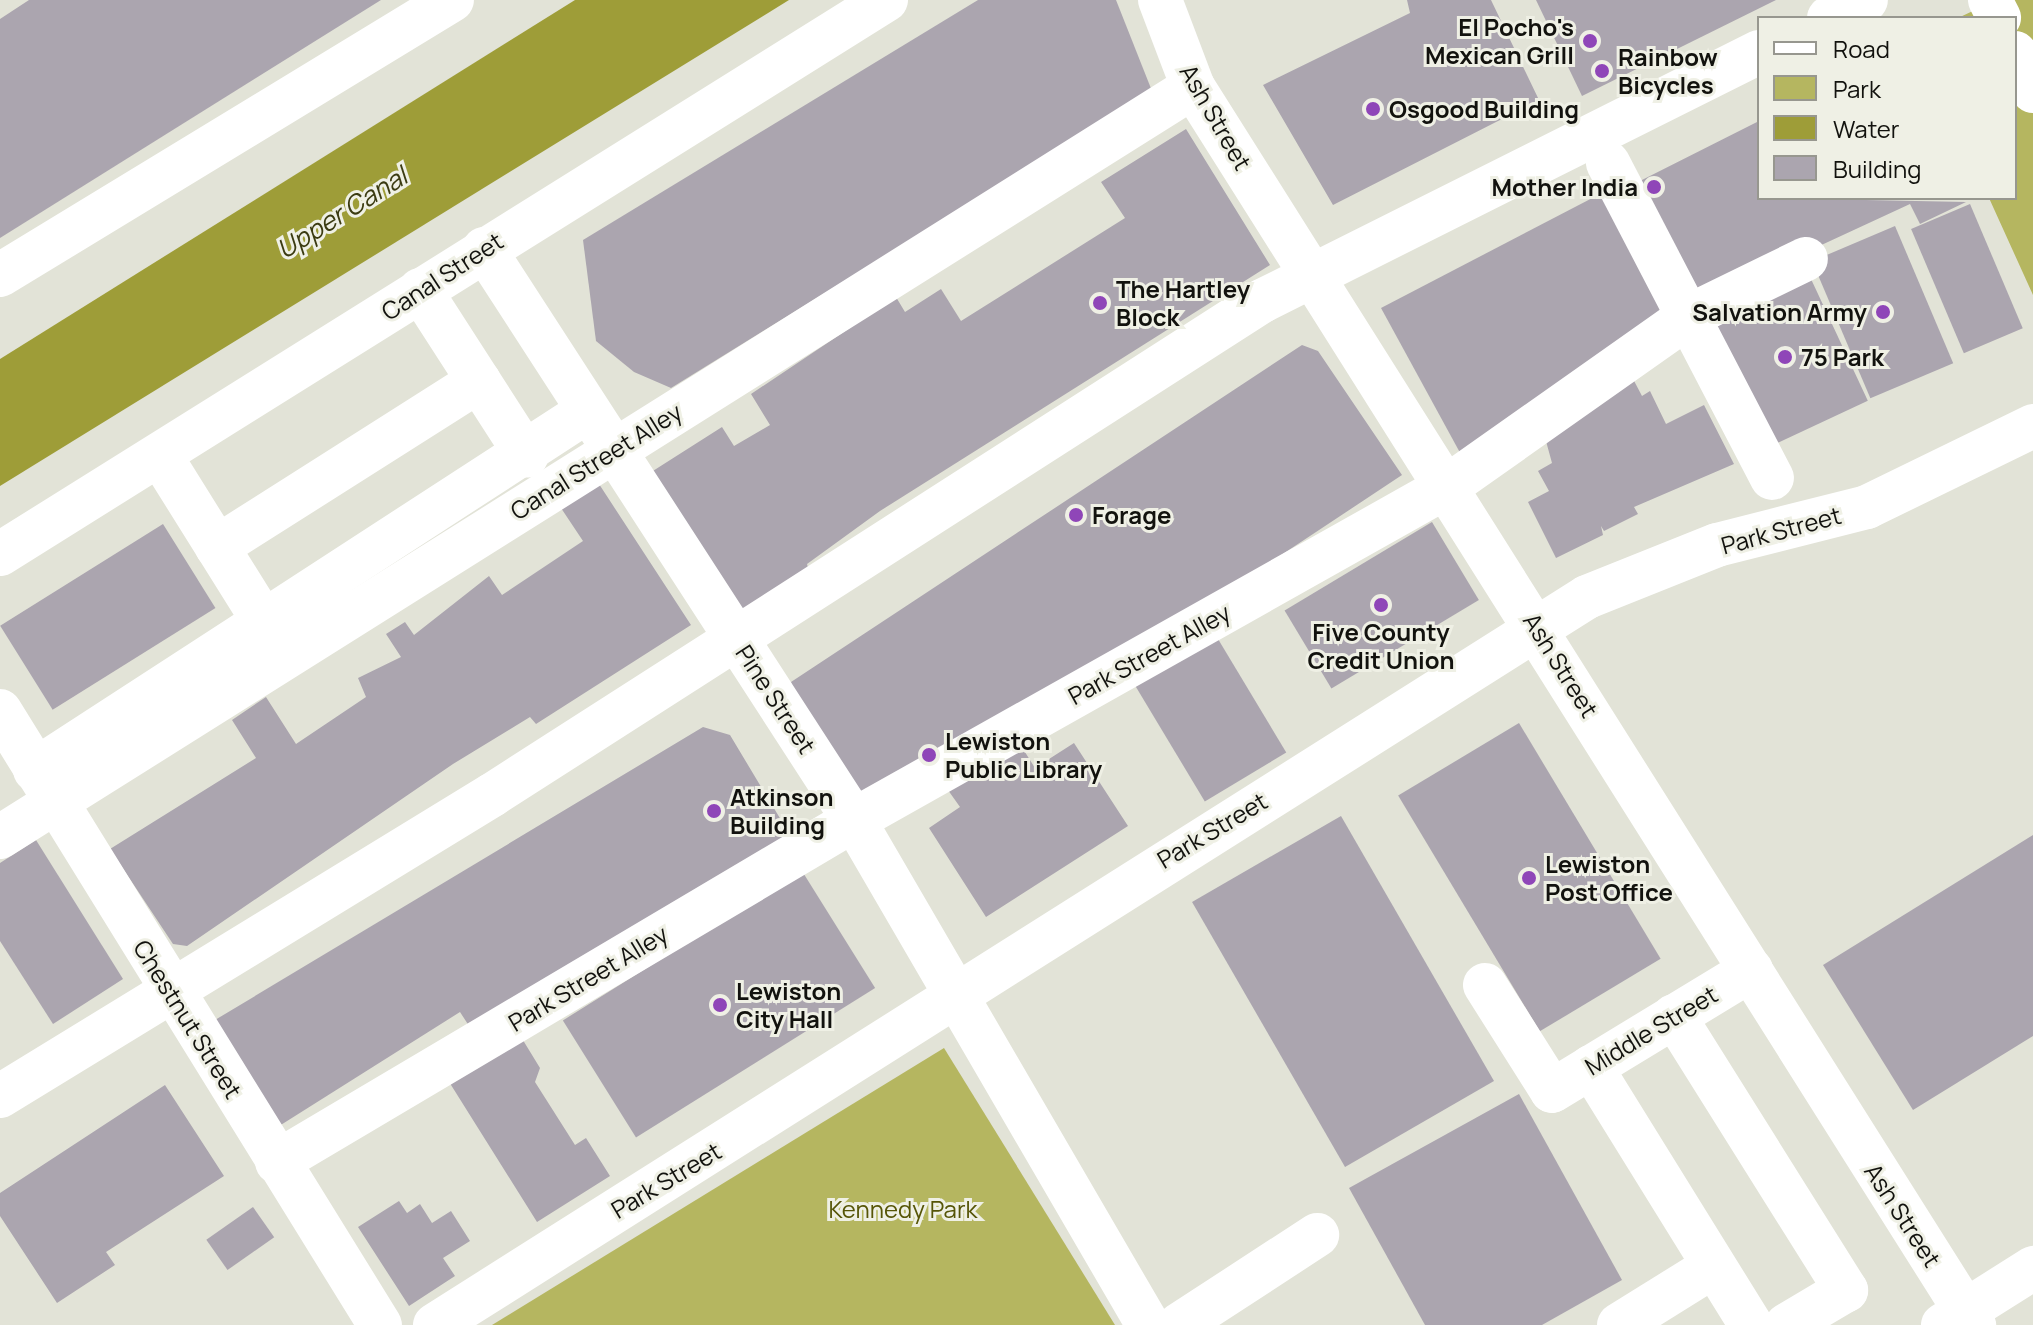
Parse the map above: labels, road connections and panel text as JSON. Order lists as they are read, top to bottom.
{
  "streets": {
    "main road": [
      "Ash Street",
      "Canal Street",
      "Canal Street Alley",
      "Park Street",
      "Park Street Alley",
      "Pine Street",
      "Chestnut Street",
      "Middle Street"
    ]
  },
  "crossings": [
    ["Ash Street", "Canal Street Alley"],
    ["Ash Street", "Park Street"],
    ["Ash Street", "Park Street Alley"],
    ["Ash Street", "Middle Street"],
    ["Canal Street", "Pine Street"],
    ["Canal Street Alley", "Pine Street"],
    ["Canal Street Alley", "Chestnut Street"],
    ["Park Street", "Pine Street"],
    ["Park Street Alley", "Pine Street"],
    ["Park Street Alley", "Chestnut Street"]
  ],
  "water": ["Upper Canal"],
  "parks": ["Kennedy Park"],
  "places": [
    "El Pocho's Mexican Grill",
    "Rainbow Bicycles",
    "Osgood Building",
    "Mother India",
    "The Hartley Block",
    "Salvation Army",
    "75 Park",
    "Forage",
    "Five County Credit Union",
    "Lewiston Public Library",
    "Atkinson Building",
    "Lewiston Post Office",
    "Lewiston City Hall"
  ],
  "legend": [
    "Road",
    "Park",
    "Water",
    "Building"
  ]
}
